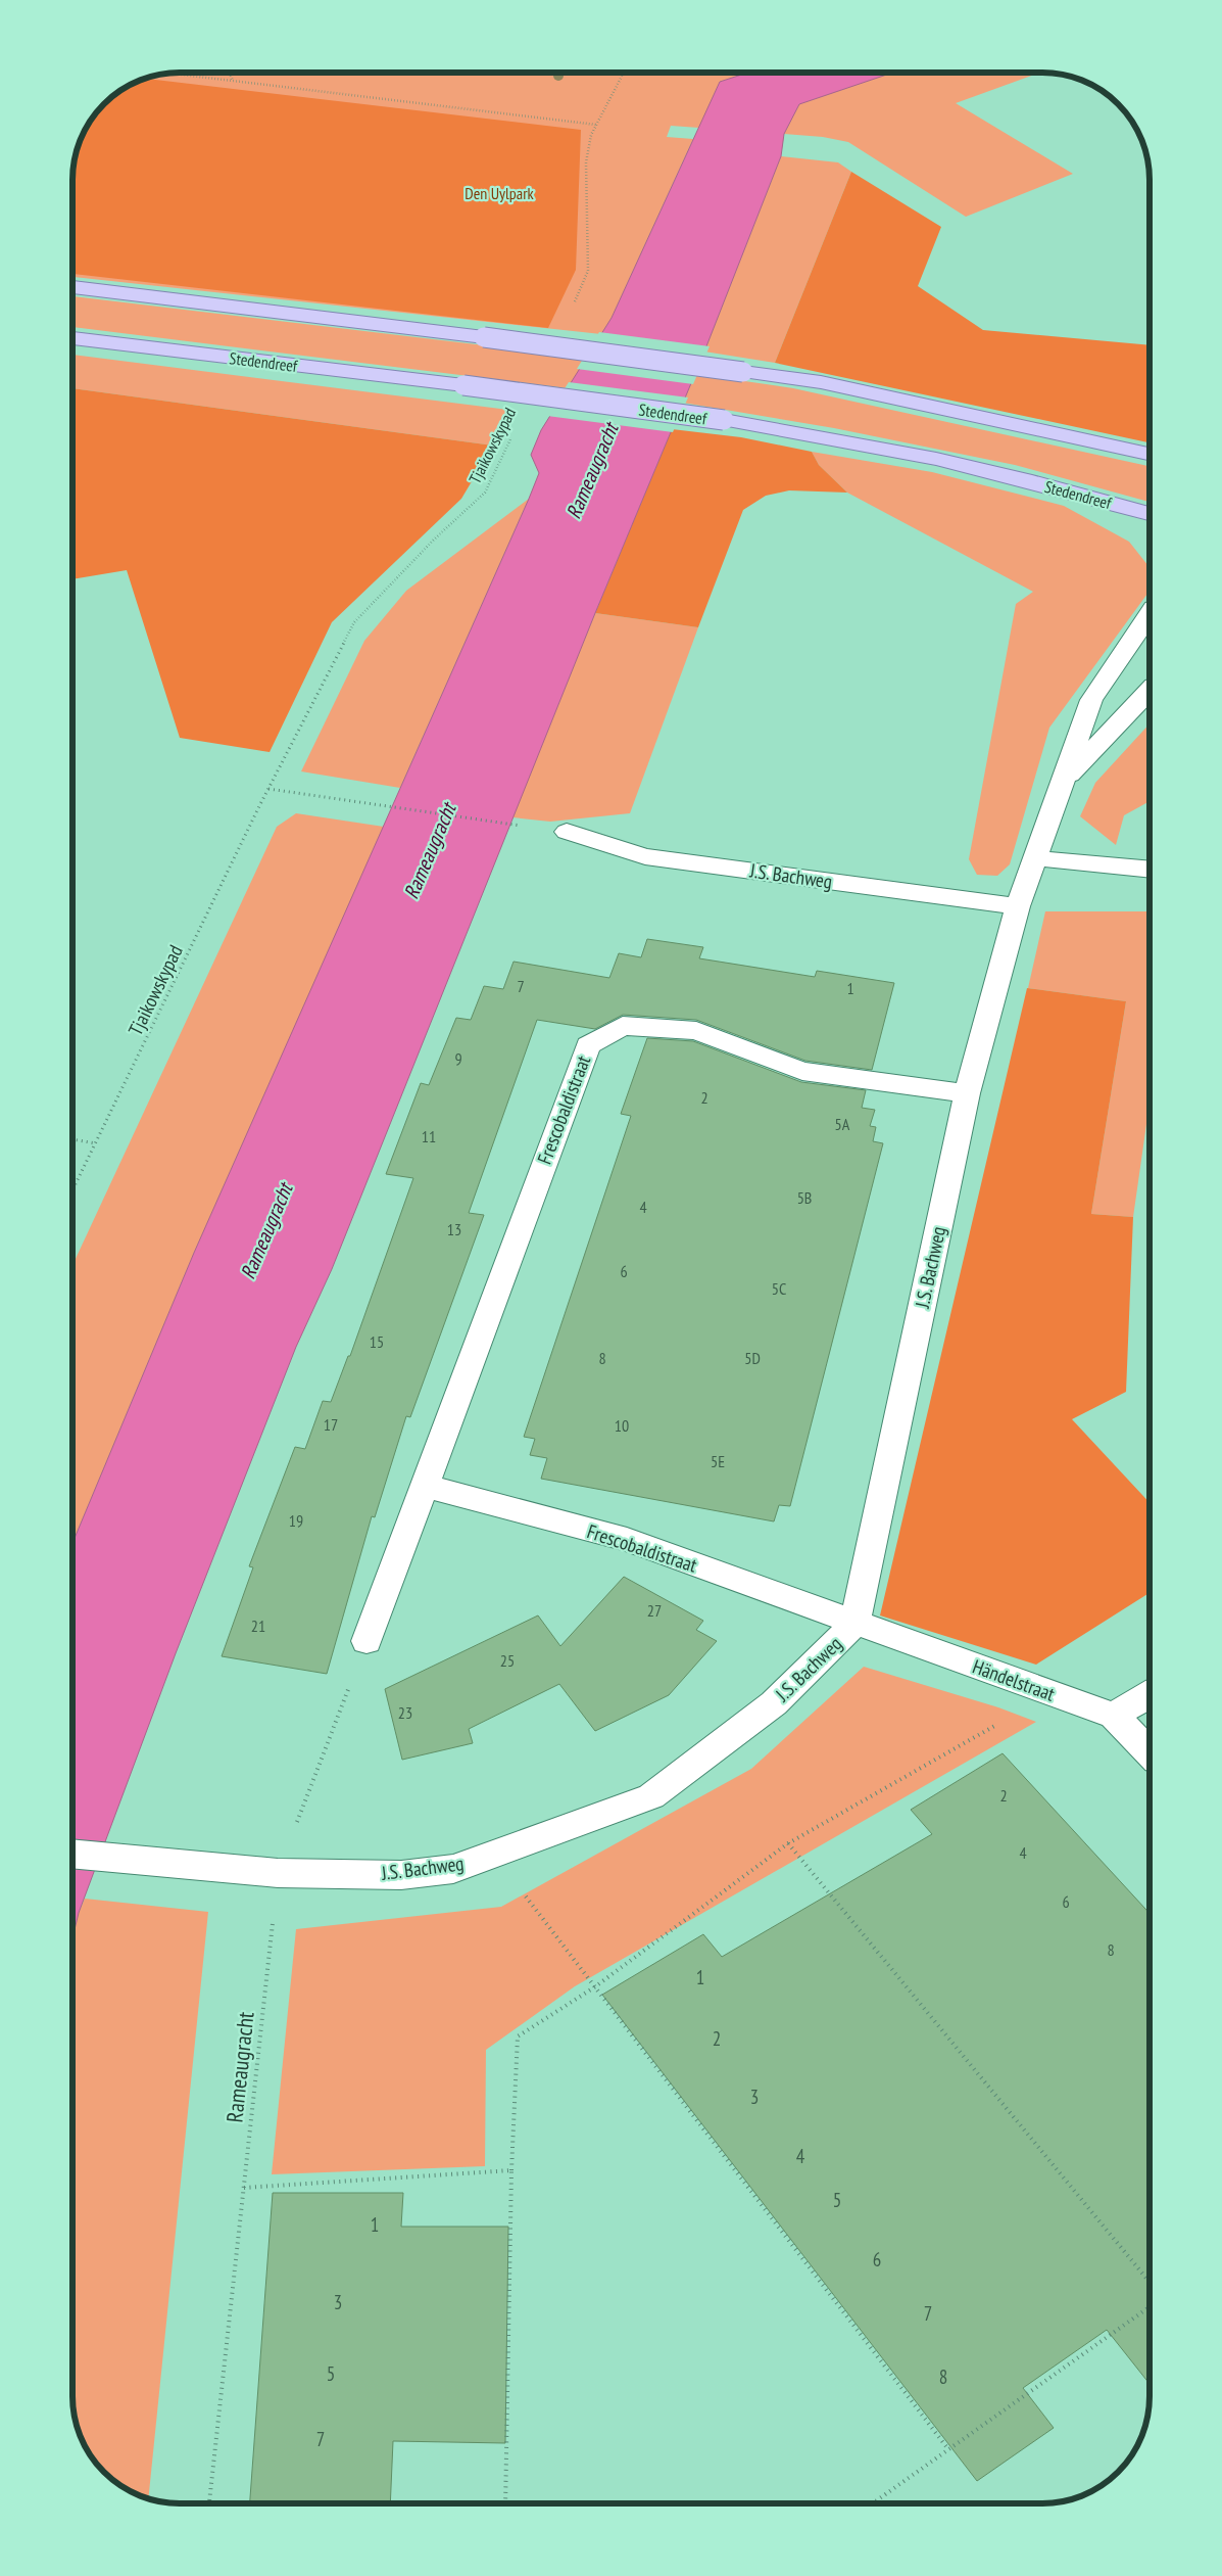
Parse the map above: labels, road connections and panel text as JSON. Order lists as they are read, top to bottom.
{
  "streets": {
    "main road": ["Stedendreef"],
    "street": ["J.S. Bachweg", "Frescobaldistraat", "Händelstraat"],
    "path": ["Tjaikowskypad", "Rameaugracht"]
  },
  "crossings": [
    ["J.S. Bachweg", "Frescobaldistraat"],
    ["J.S. Bachweg", "Händelstraat"],
    ["J.S. Bachweg", "Rameaugracht"],
    ["Frescobaldistraat", "Händelstraat"],
    ["Frescobaldistraat", "Rameaugracht"]
  ],
  "water": ["Rameaugracht"],
  "parks": ["Den Uylpark"],
  "house_numbers": [
    "7",
    "1",
    "9",
    "2",
    "5A",
    "11",
    "5B",
    "4",
    "13",
    "6",
    "5C",
    "15",
    "8",
    "5D",
    "17",
    "10",
    "5E",
    "19",
    "27",
    "21",
    "25",
    "23",
    "2",
    "4",
    "6",
    "8",
    "1",
    "2",
    "3",
    "4",
    "5",
    "1",
    "6",
    "3",
    "7",
    "5",
    "8",
    "7"
  ]
}
